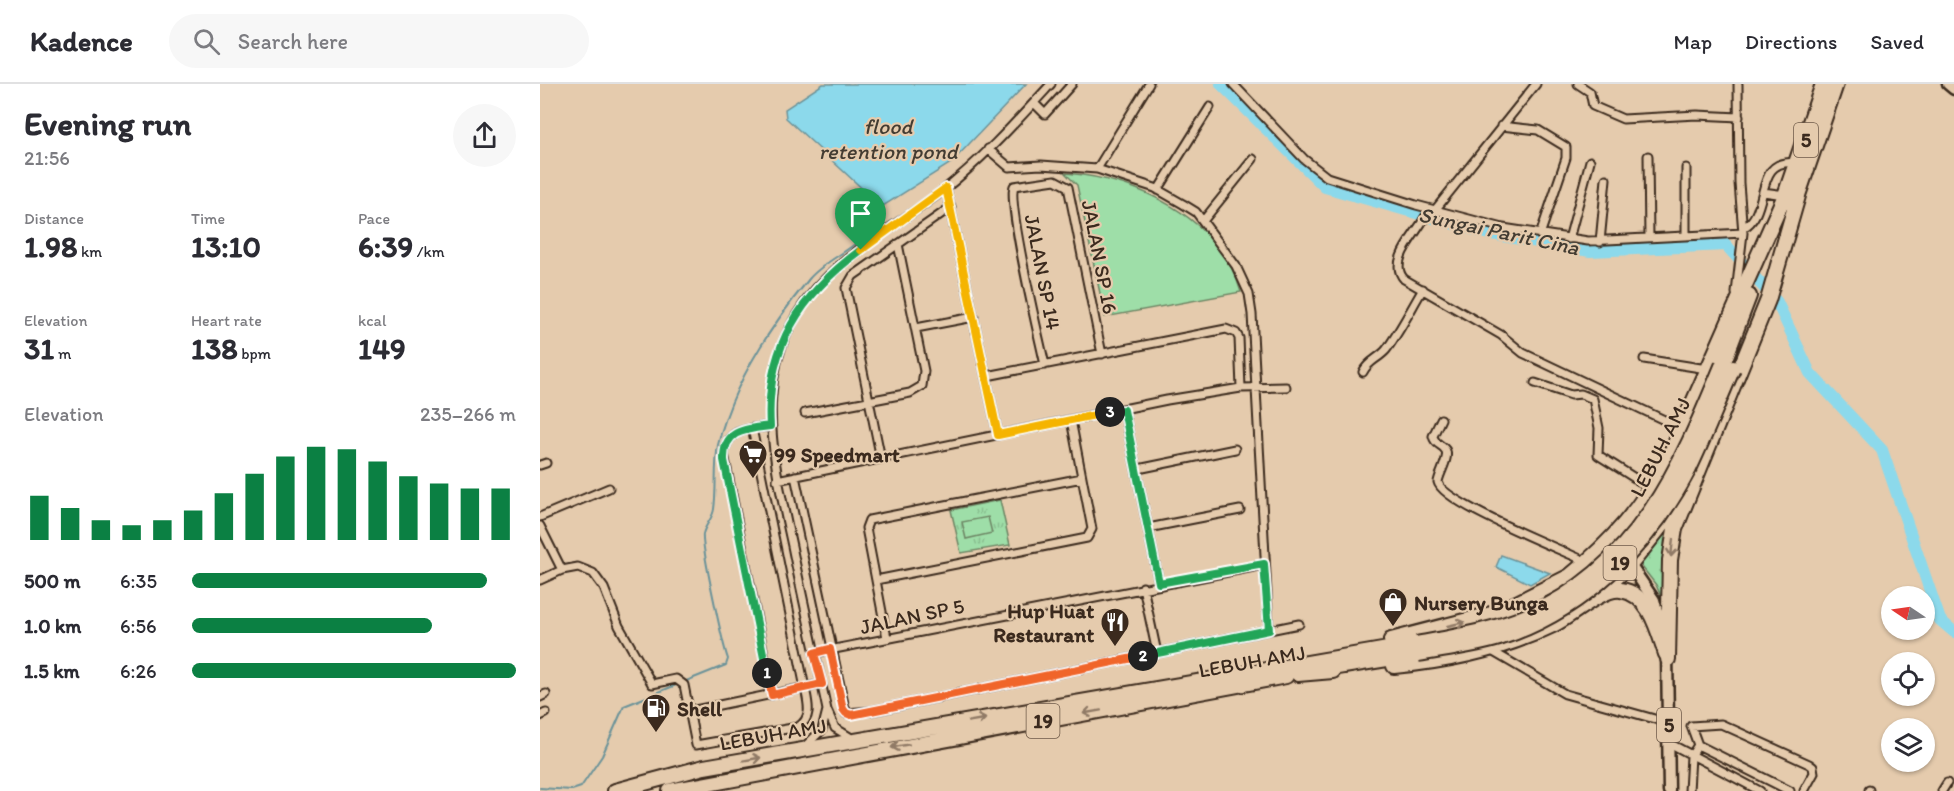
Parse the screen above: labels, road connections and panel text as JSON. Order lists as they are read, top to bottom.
{
  "streets": {
    "highway": ["5", "LEBUH AMJ", "19"],
    "street": ["JALAN SP 16", "JALAN SP 14", "JALAN SP 5"]
  },
  "crossings": [
    ["JALAN SP 16", "JALAN SP 14"]
  ],
  "water": ["flood retention pond", "Sungai Parit Cina"],
  "places": {
    "supermarket": ["99 Speedmart"],
    "shop": ["Nursery Bunga"],
    "restaurant": ["Hup Huat Restaurant"],
    "fuel station": ["Shell"]
  },
  "north": "left",
  "page": {
    "header": "Kadence",
    "search": "Search here",
    "nav": ["Map", "Directions", "Saved"],
    "heading": ["Evening run", "21:56"],
    "stats": [
      ["Distance", "1.98 km"],
      ["Time", "13:10"],
      ["Pace", "6:39 /km"],
      ["Elevation", "31 m"],
      ["Heart rate", "138 bpm"],
      ["kcal", "149"]
    ],
    "chart": ["Elevation", "235–266 m"],
    "pins": ["3", "2", "1"],
    "list": [
      {
        "name": "500 m",
        "note": "6:35"
      },
      {
        "name": "1.0 km",
        "note": "6:56"
      },
      {
        "name": "1.5 km",
        "note": "6:26"
      }
    ]
  }
}
